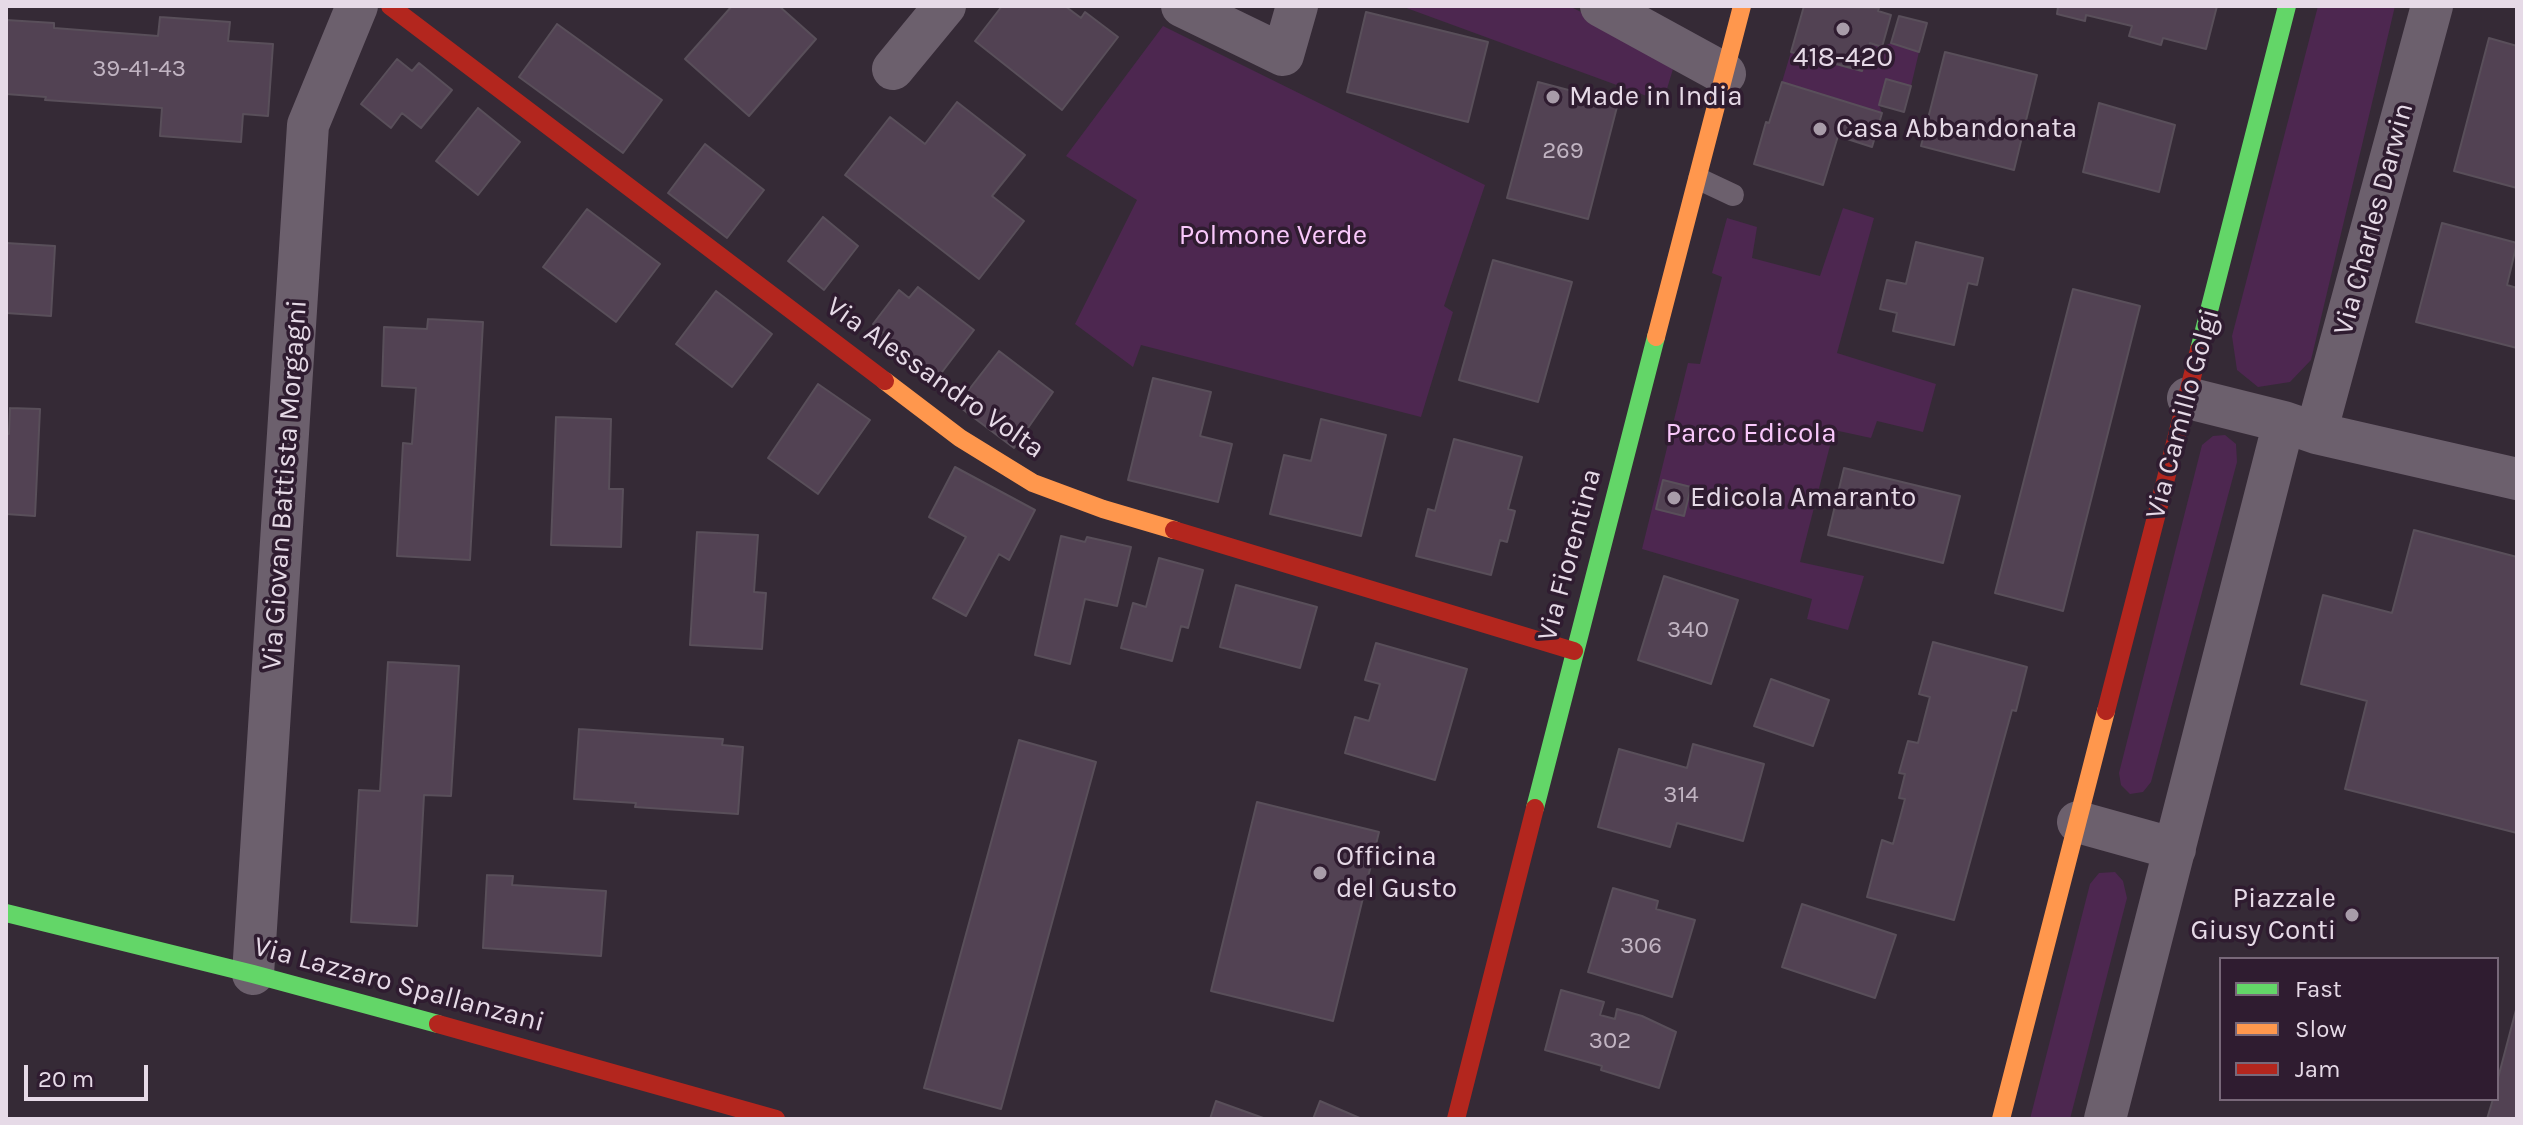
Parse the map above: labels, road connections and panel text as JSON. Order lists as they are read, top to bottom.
{
  "streets": {
    "street": [
      "Via Charles Darwin",
      "Via Alessandro Volta",
      "Via Camillo Golgi",
      "Via Giovan Battista Morgagni",
      "Via Fiorentina",
      "Via Lazzaro Spallanzani"
    ]
  },
  "crossings": [
    ["Via Alessandro Volta", "Via Fiorentina"],
    ["Via Giovan Battista Morgagni", "Via Lazzaro Spallanzani"]
  ],
  "parks": ["Polmone Verde", "Parco Edicola"],
  "places": [
    "418-420",
    "Made in India",
    "Casa Abbandonata",
    "Edicola Amaranto",
    "Officina del Gusto",
    "Piazzale Giusy Conti"
  ],
  "house_numbers": [
    "39-41-43",
    "269",
    "340",
    "314",
    "306",
    "302"
  ],
  "legend": ["Fast", "Slow", "Jam"],
  "scale_bar": "20 m"
}
